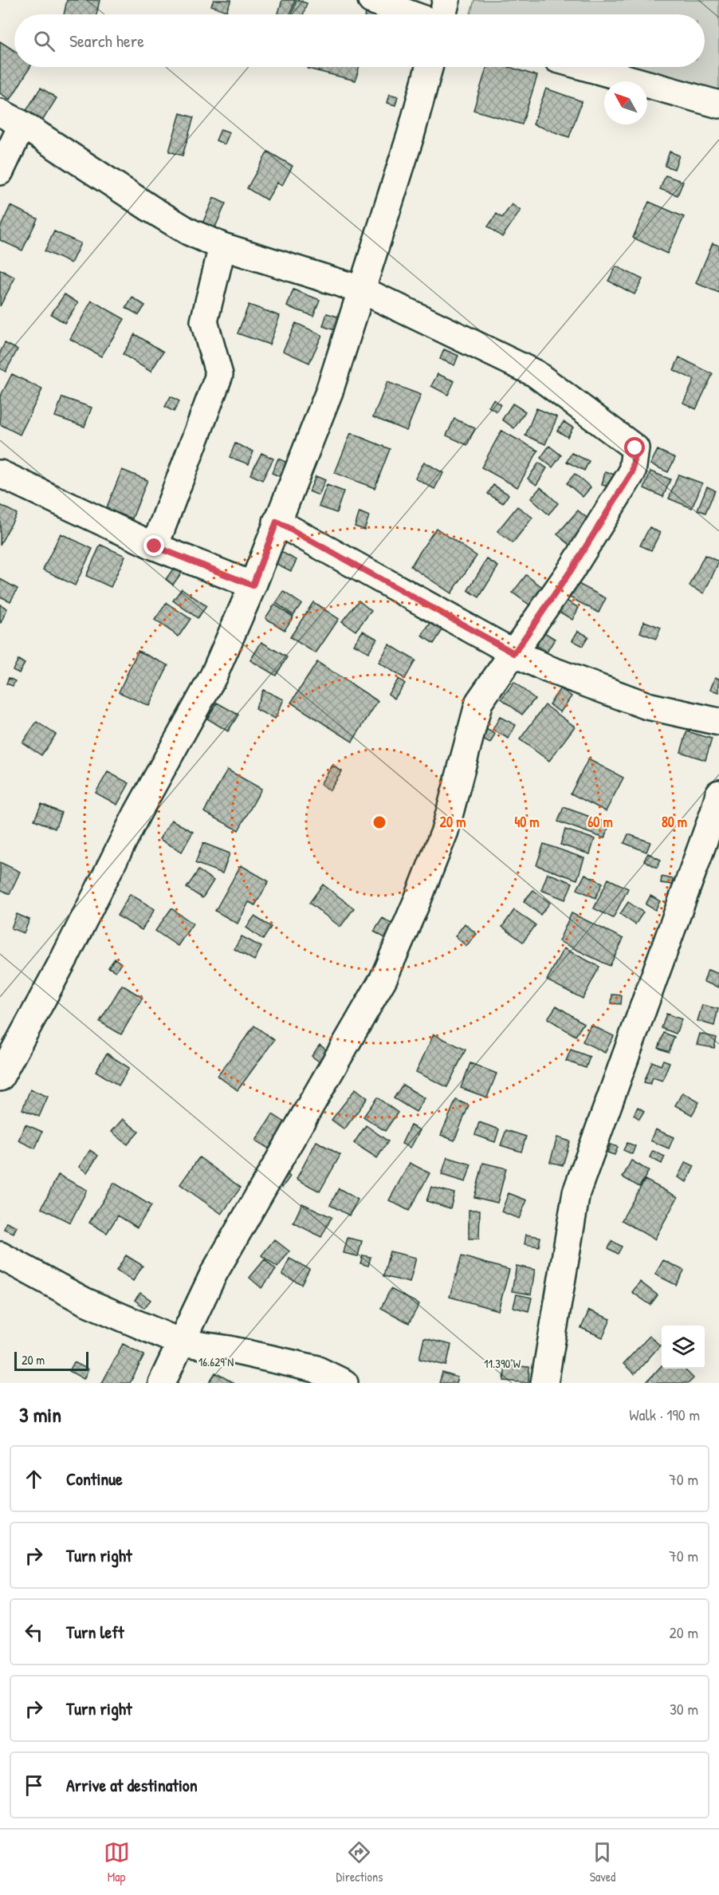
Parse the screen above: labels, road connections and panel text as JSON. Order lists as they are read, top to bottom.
{
  "scale_bar": "20 m",
  "north": "top left",
  "page": {
    "search": "Search here",
    "scale": "20 m",
    "heading": ["3 min", "Walk · 190 m"],
    "list": [
      ["Continue", "70 m"],
      ["Turn right", "70 m"],
      ["Turn left", "20 m"],
      ["Turn right", "30 m"],
      "Arrive at destination"
    ],
    "nav": ["Map", "Directions", "Saved"]
  },
  "coordinates": ["16.629°N", "11.390°W"],
  "rings": [
    "20 m",
    "40 m",
    "60 m",
    "80 m"
  ]
}
